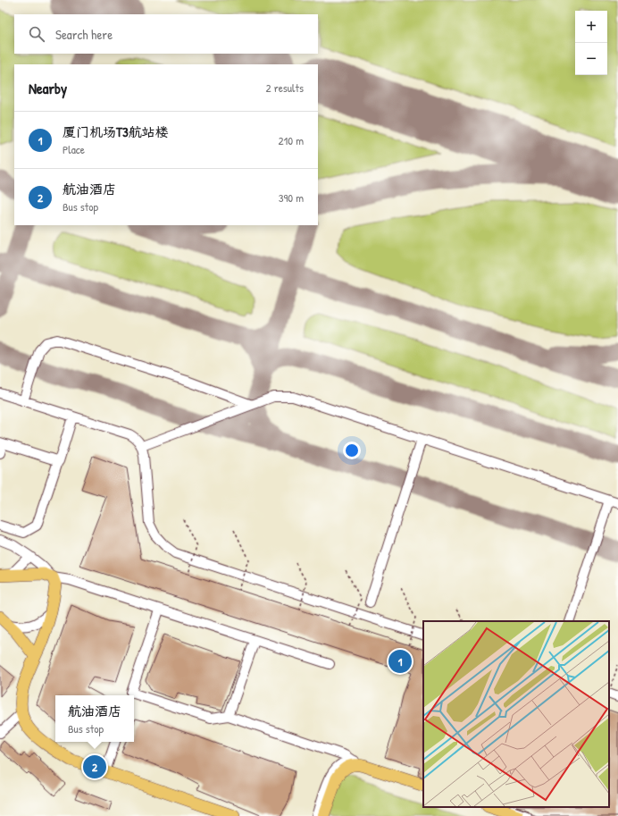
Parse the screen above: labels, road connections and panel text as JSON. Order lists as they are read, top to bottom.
{
  "page": {
    "map_buttons": ["+", "−"],
    "search": "Search here",
    "heading": ["Nearby", "2 results"],
    "list": [
      {
        "mark": "1",
        "name": "厦门机场T3航站楼",
        "note": "Place",
        "value": "210 m"
      },
      {
        "mark": "2",
        "name": "航油酒店",
        "note": "Bus stop",
        "value": "390 m"
      }
    ],
    "pins": ["1", "2"],
    "popup": ["航油酒店", "Bus stop"]
  }
}
